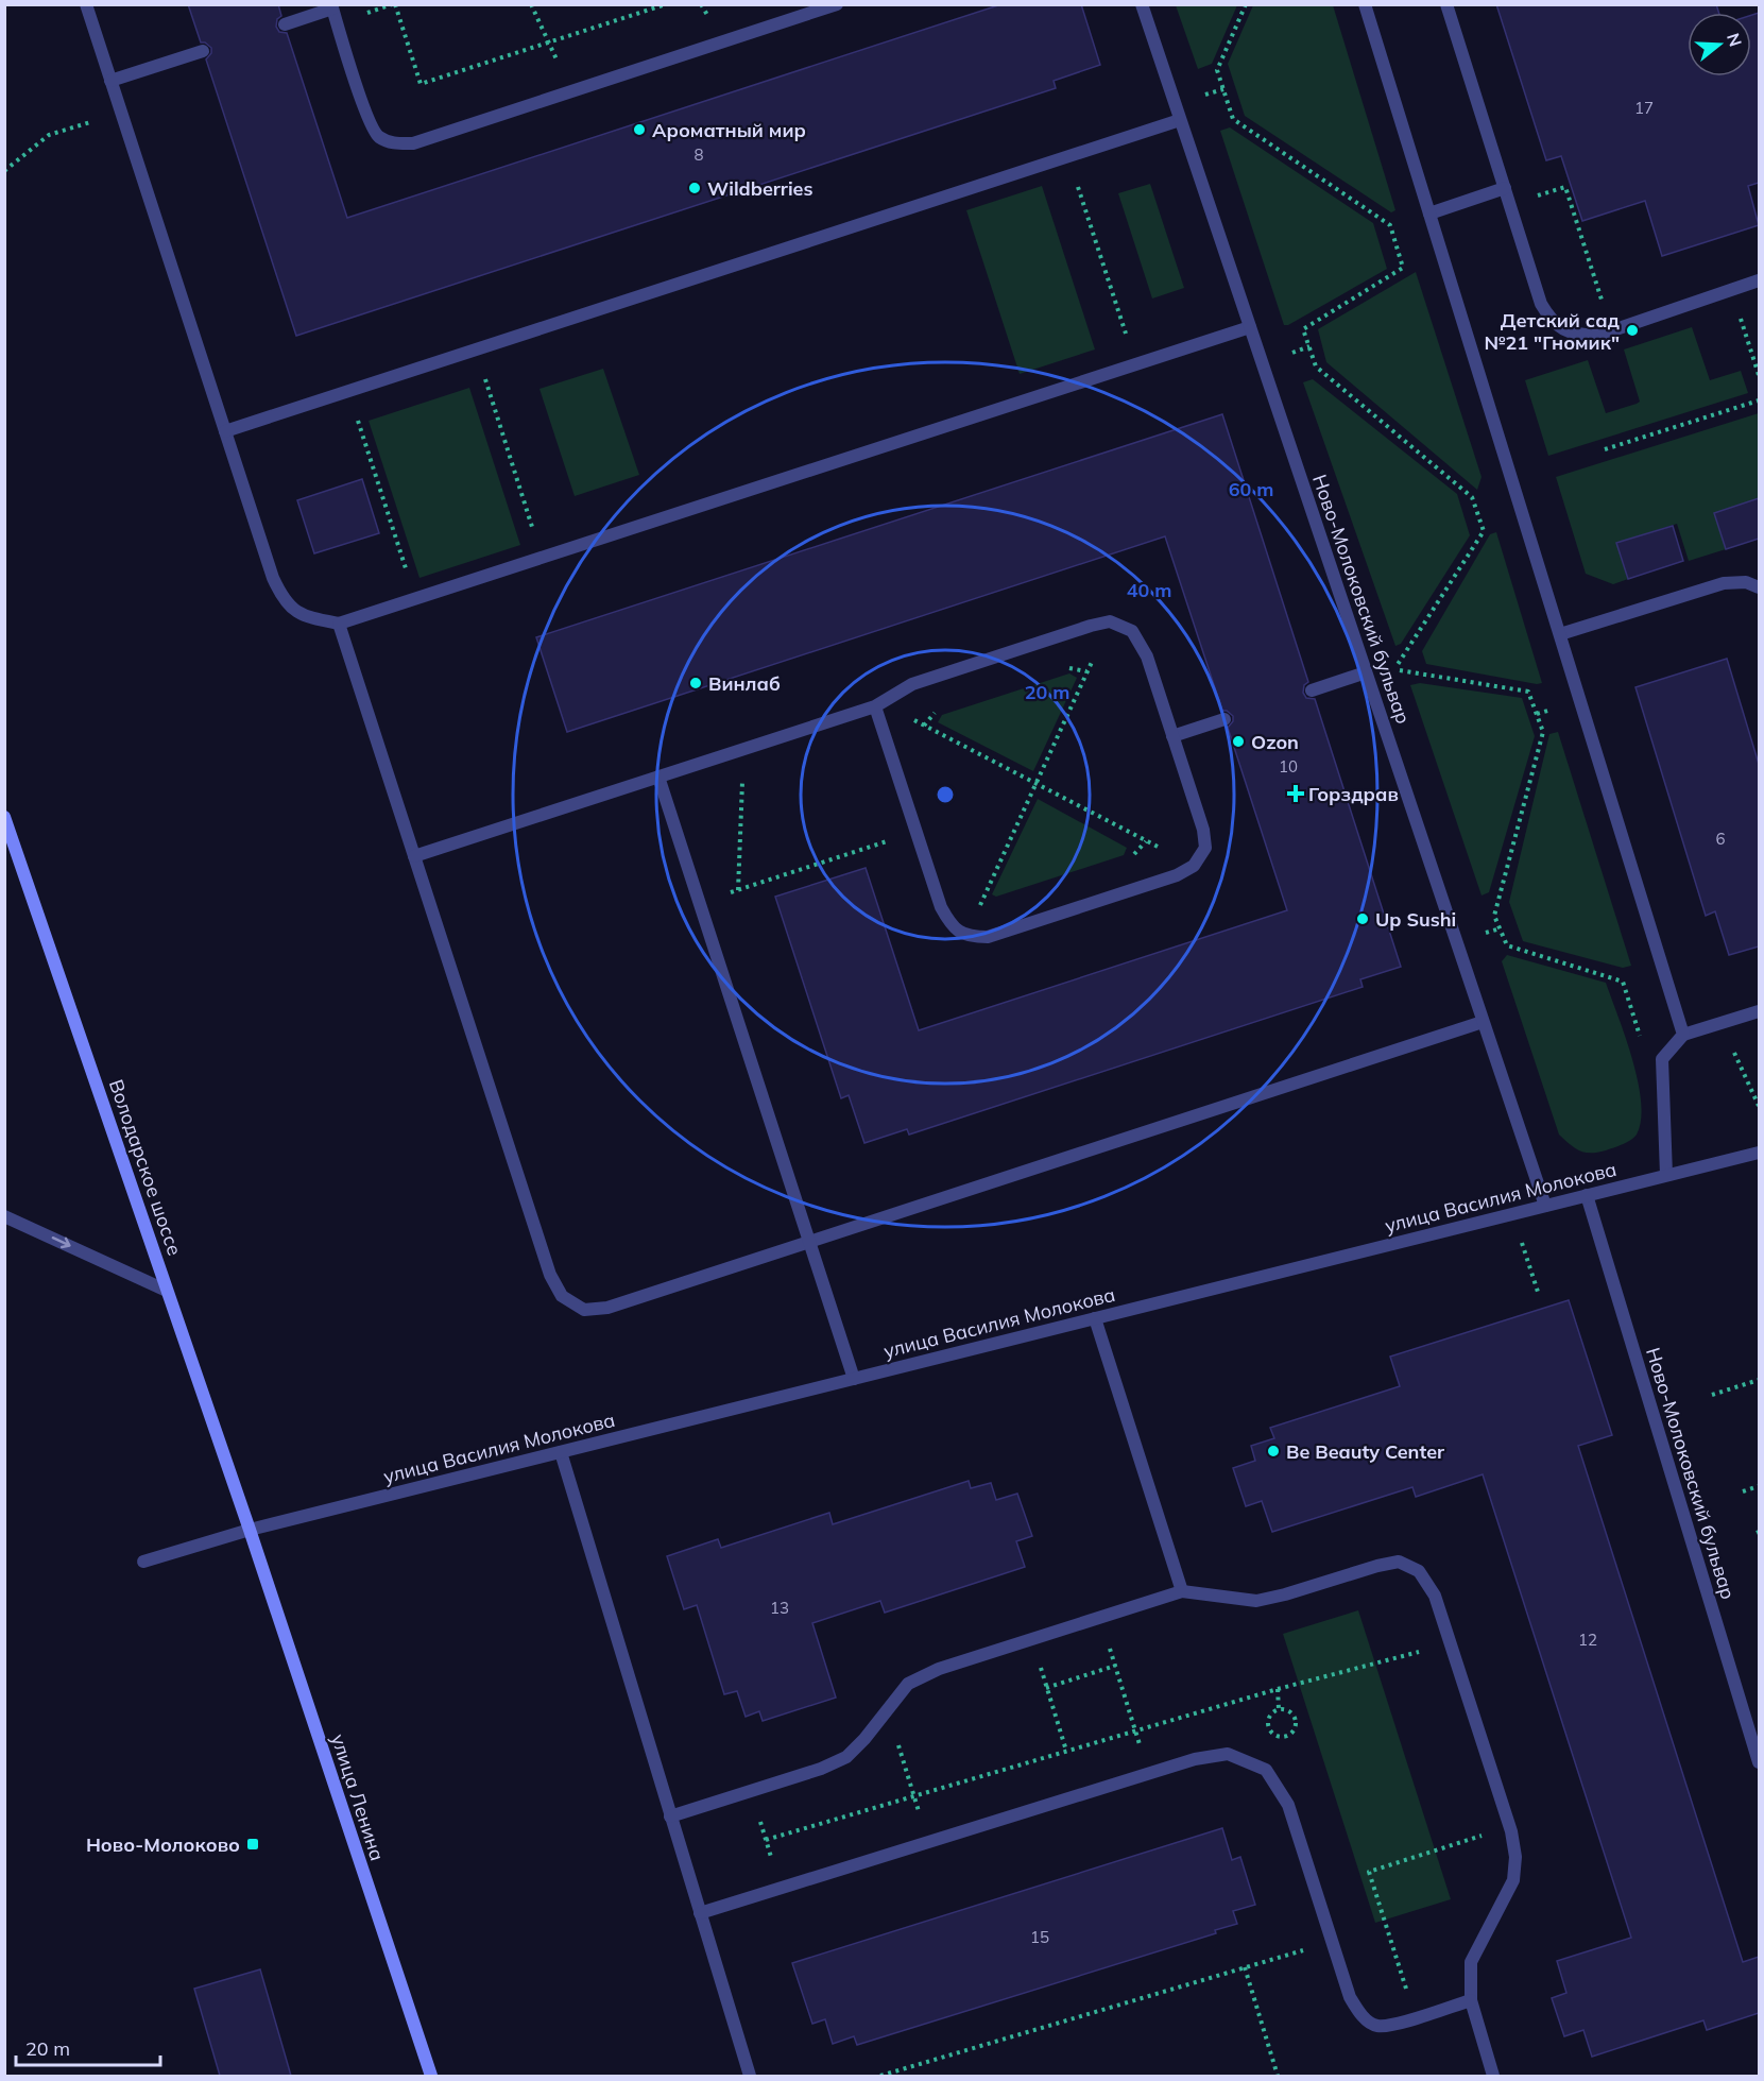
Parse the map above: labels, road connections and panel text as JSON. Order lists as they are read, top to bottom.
{
  "streets": {
    "main road": ["Володарское шоссе", "улица Ленина"],
    "street": ["Ново-Молоковский бульвар", "улица Василия Молокова"]
  },
  "crossings": [
    ["Ново-Молоковский бульвар", "улица Василия Молокова"],
    ["Володарское шоссе", "улица Василия Молокова"],
    ["Володарское шоссе", "улица Ленина"],
    ["улица Василия Молокова", "улица Ленина"]
  ],
  "places": {
    "other": [
      "Ароматный мир",
      "Wildberries",
      "Детский сад №21 \"Гномик\"",
      "Винлаб",
      "Ozon",
      "Up Sushi",
      "Be Beauty Center"
    ],
    "health": ["Горздрав"],
    "transit": ["Ново-Молоково"]
  },
  "house_numbers": [
    "17",
    "8",
    "10",
    "6",
    "13",
    "12",
    "15"
  ],
  "scale_bar": "20 m",
  "north": "right",
  "rings": ["60 m", "40 m", "20 m"]
}
